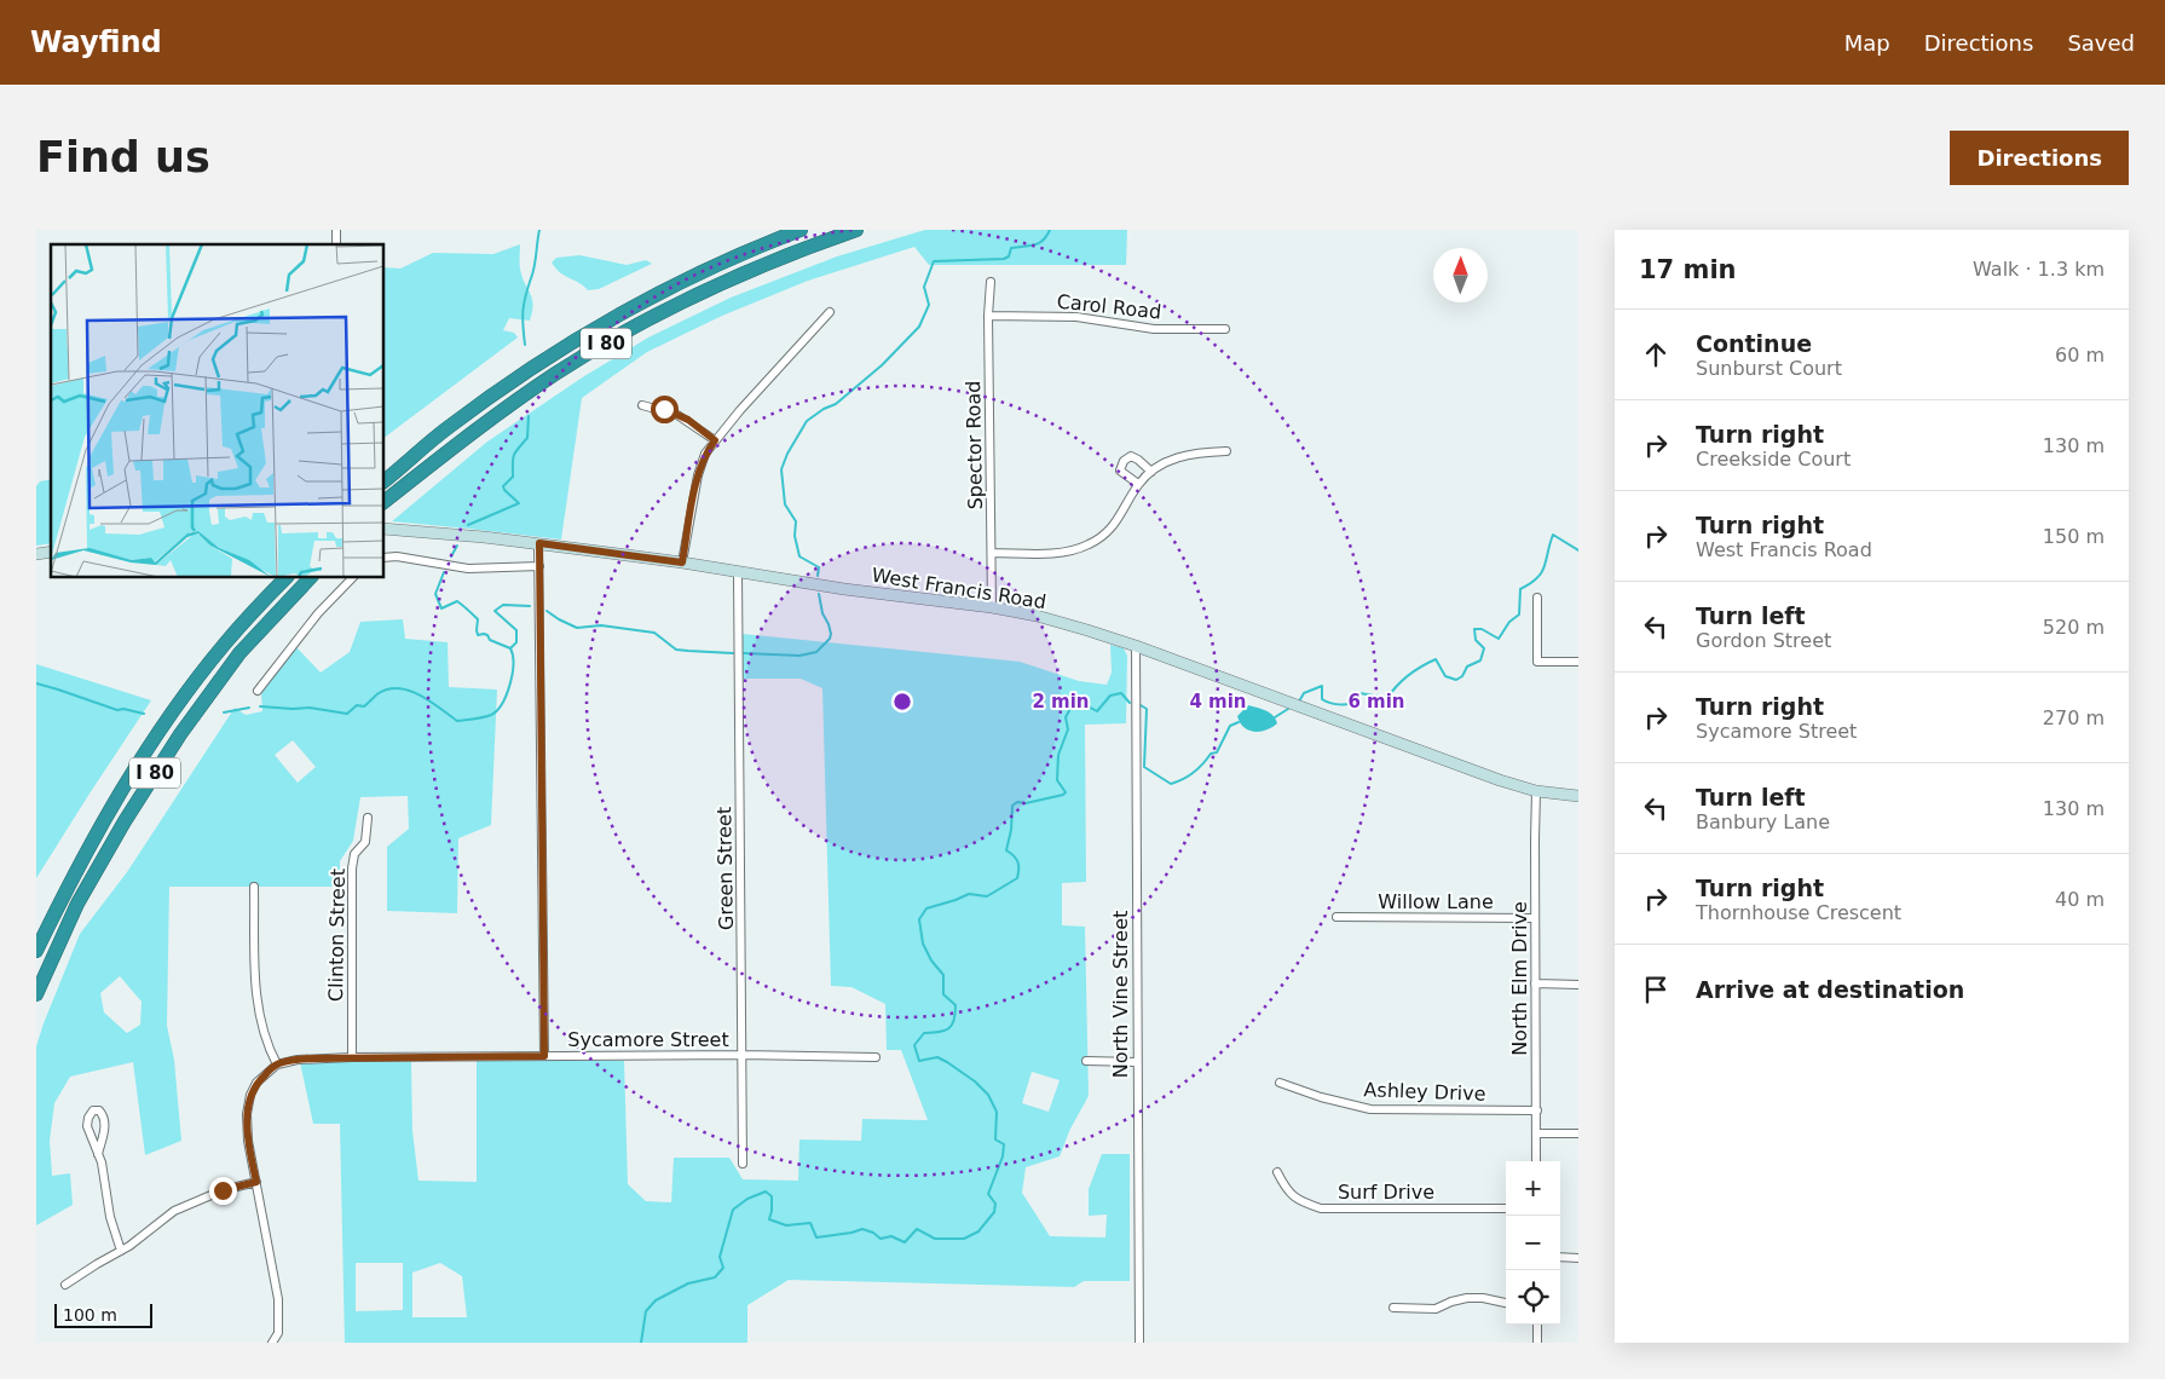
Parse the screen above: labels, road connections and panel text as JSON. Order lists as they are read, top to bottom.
{
  "streets": {
    "highway": ["I 80"],
    "street": [
      "Carol Road",
      "Spector Road",
      "West Francis Road",
      "Green Street",
      "Willow Lane",
      "Clinton Street",
      "North Elm Drive",
      "North Vine Street",
      "Sycamore Street",
      "Ashley Drive",
      "Surf Drive"
    ]
  },
  "crossings": [
    ["Carol Road", "Spector Road"],
    ["Spector Road", "West Francis Road"],
    ["West Francis Road", "Green Street"],
    ["West Francis Road", "North Elm Drive"],
    ["West Francis Road", "North Vine Street"],
    ["Green Street", "Sycamore Street"],
    ["Willow Lane", "North Elm Drive"],
    ["Clinton Street", "Sycamore Street"],
    ["North Elm Drive", "Ashley Drive"]
  ],
  "scale_bar": "100 m",
  "north": "top",
  "page": {
    "header": "Wayfind",
    "nav": ["Map", "Directions", "Saved"],
    "buttons": "Directions",
    "title": "Find us",
    "heading": ["17 min", "Walk · 1.3 km"],
    "list": [
      ["Continue", "Sunburst Court", "60 m"],
      ["Turn right", "Creekside Court", "130 m"],
      ["Turn right", "West Francis Road", "150 m"],
      ["Turn left", "Gordon Street", "520 m"],
      ["Turn right", "Sycamore Street", "270 m"],
      ["Turn left", "Banbury Lane", "130 m"],
      ["Turn right", "Thornhouse Crescent", "40 m"],
      "Arrive at destination"
    ],
    "map_buttons": ["+", "−"],
    "scale": "100 m"
  },
  "rings": ["2 min", "4 min", "6 min"]
}
